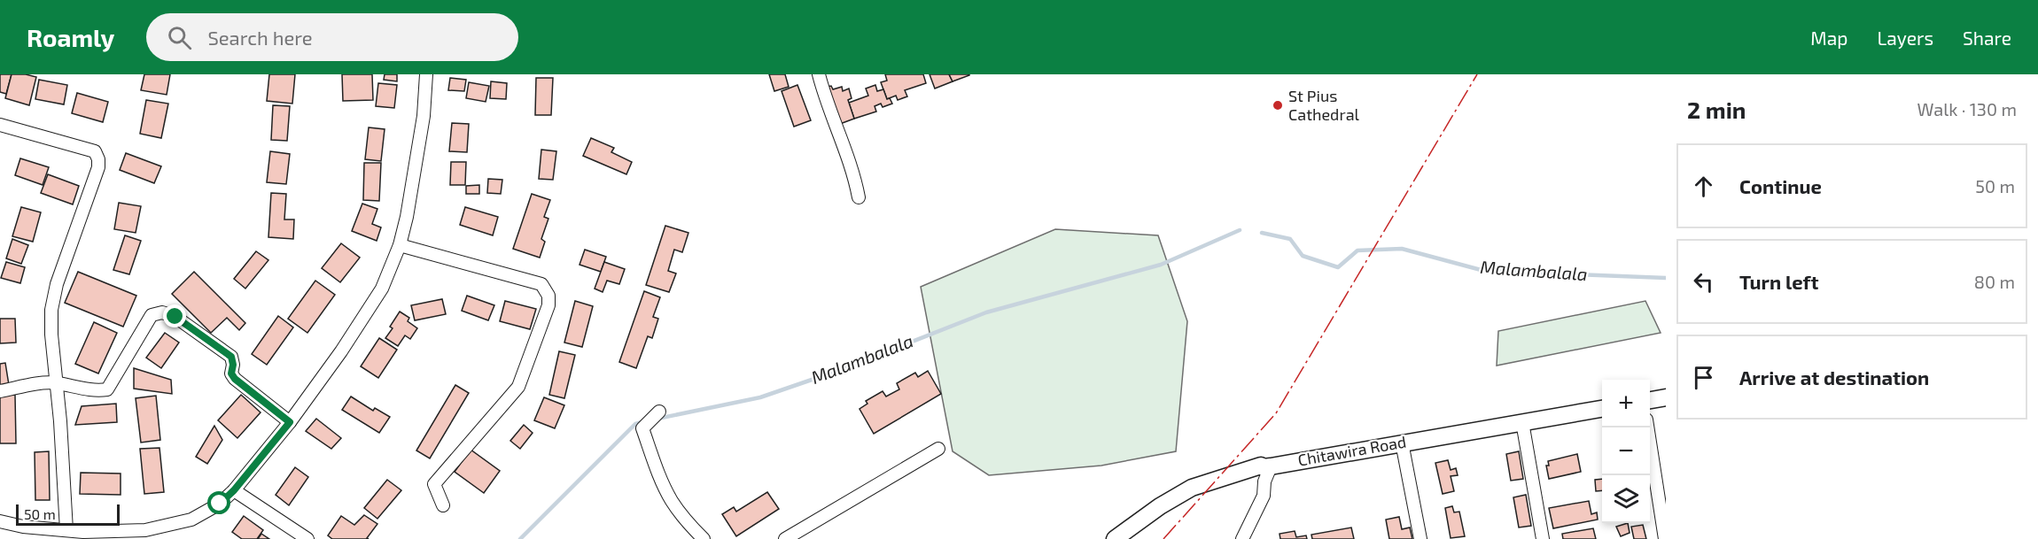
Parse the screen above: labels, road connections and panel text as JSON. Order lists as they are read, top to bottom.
{
  "streets": {
    "street": ["Chitawira Road"]
  },
  "water": ["Malambalala"],
  "places": ["St Pius Cathedral"],
  "scale_bar": "50 m",
  "page": {
    "header": "Roamly",
    "search": "Search here",
    "nav": ["Map", "Layers", "Share"],
    "heading": ["2 min", "Walk · 130 m"],
    "list": [
      ["Continue", "50 m"],
      ["Turn left", "80 m"],
      "Arrive at destination"
    ],
    "map_buttons": ["+", "−"],
    "scale": "50 m"
  }
}
